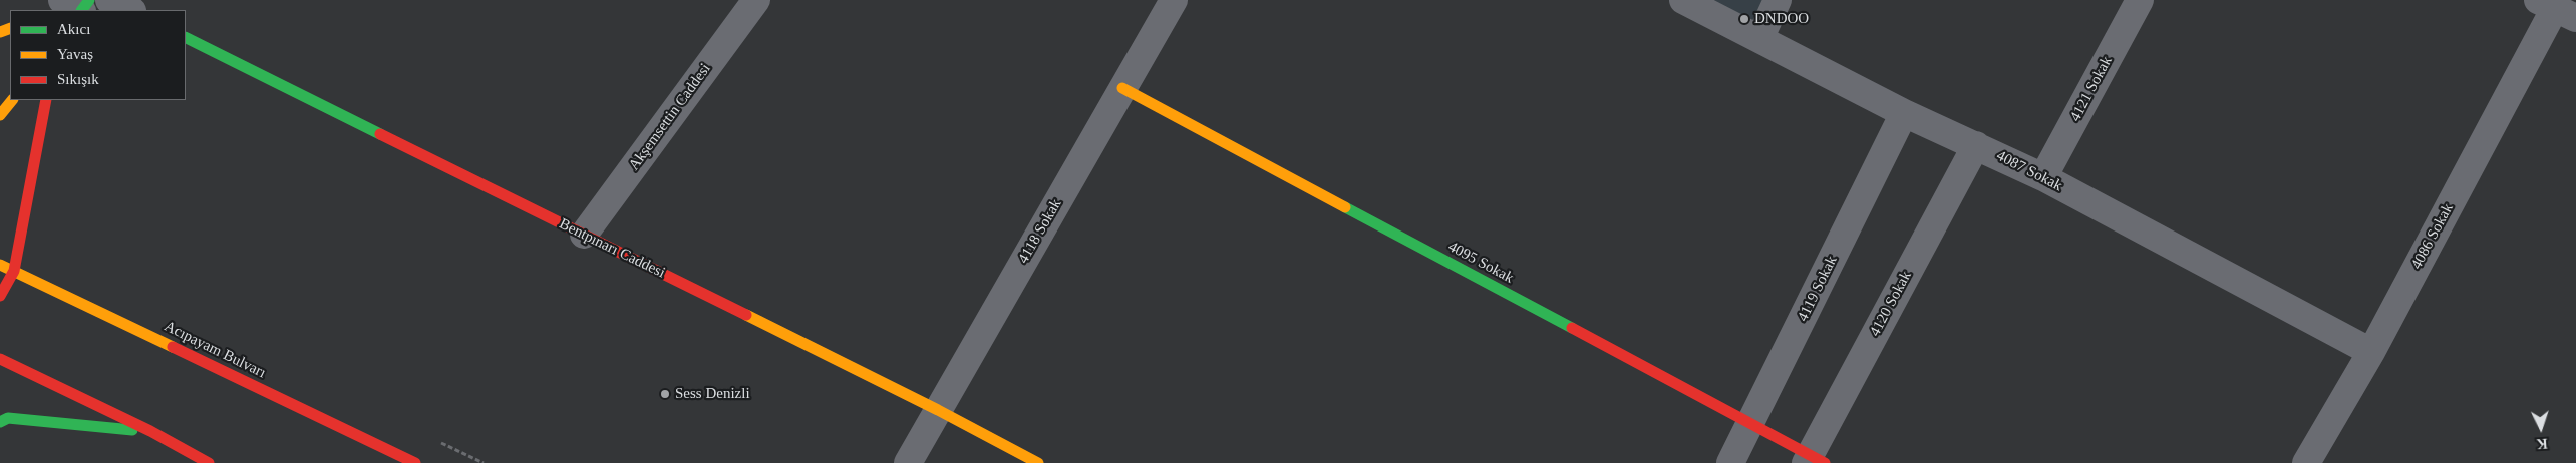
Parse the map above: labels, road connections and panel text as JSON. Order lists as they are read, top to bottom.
{
  "streets": {
    "street": [
      "4121 Sokak",
      "Akşemsettin Caddesi",
      "4087 Sokak",
      "4118 Sokak",
      "4086 Sokak",
      "Bentpınarı Caddesi",
      "4095 Sokak",
      "4119 Sokak",
      "4120 Sokak",
      "Acıpayam Bulvarı"
    ]
  },
  "crossings": [
    ["4121 Sokak", "4087 Sokak"],
    ["Akşemsettin Caddesi", "Bentpınarı Caddesi"],
    ["4087 Sokak", "4086 Sokak"],
    ["4087 Sokak", "4119 Sokak"],
    ["4087 Sokak", "4120 Sokak"],
    ["4118 Sokak", "Bentpınarı Caddesi"],
    ["4118 Sokak", "4095 Sokak"],
    ["4095 Sokak", "4119 Sokak"],
    ["4095 Sokak", "4120 Sokak"]
  ],
  "places": ["DNDOO", "Sess Denizli"],
  "legend": ["Akıcı", "Yavaş", "Sıkışık"],
  "north": "bottom"
}
